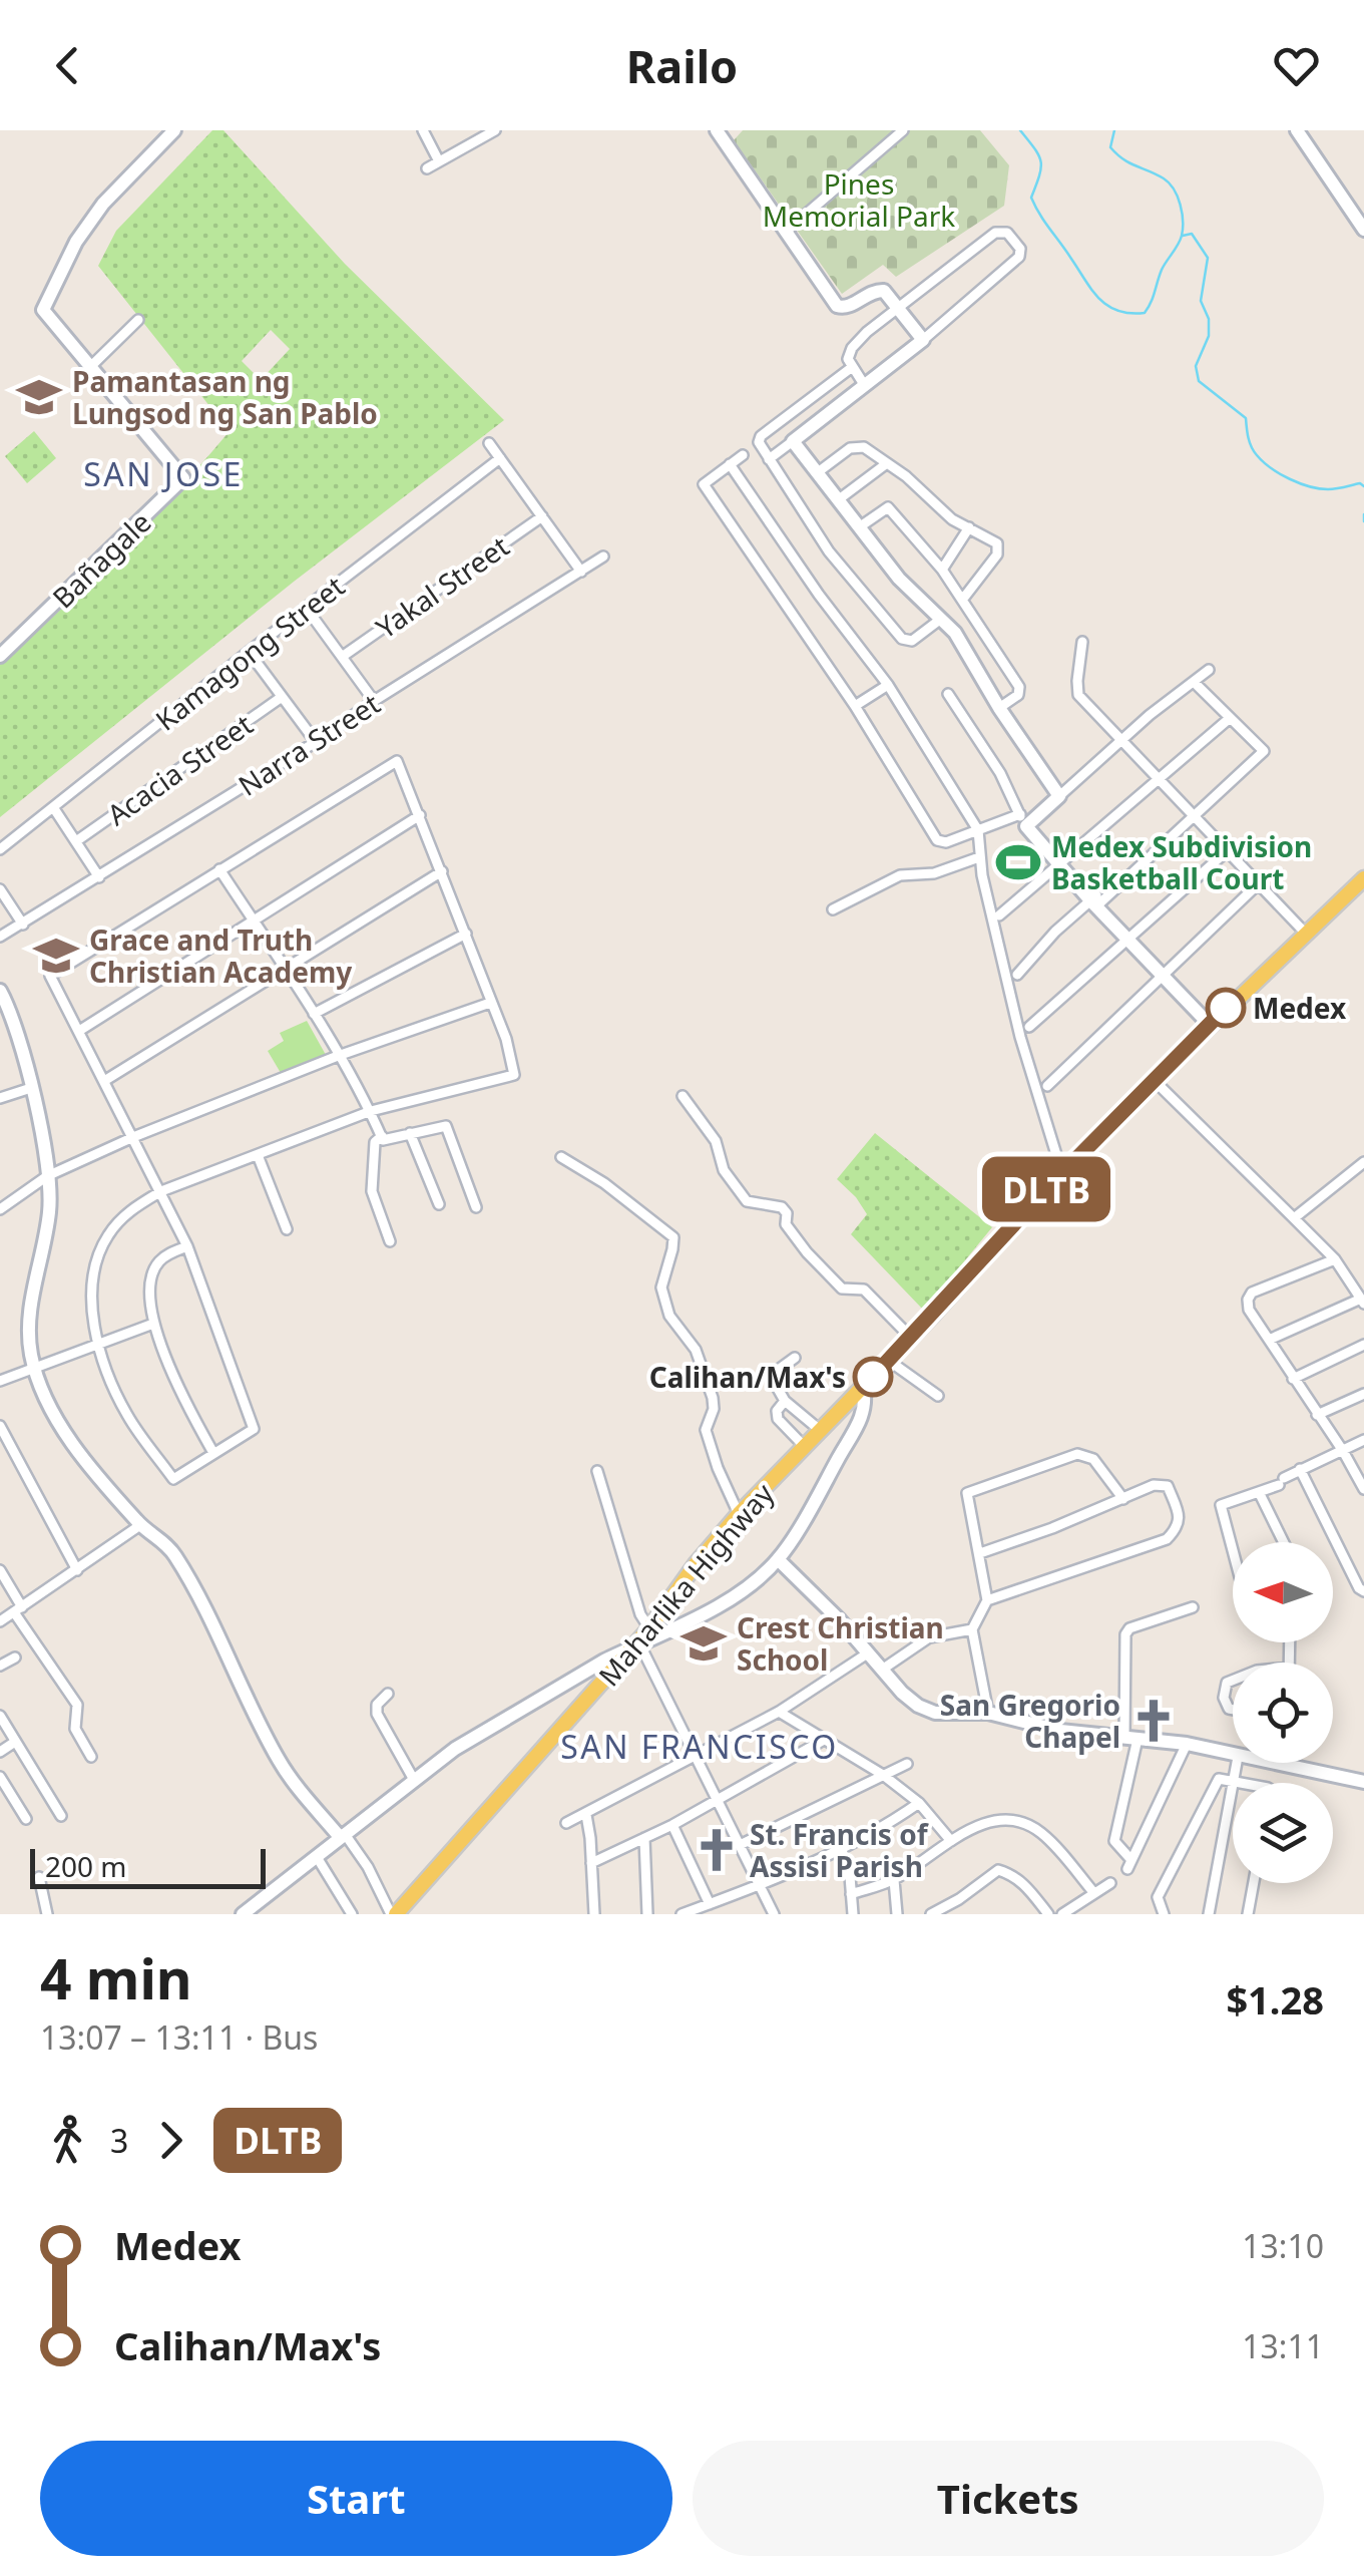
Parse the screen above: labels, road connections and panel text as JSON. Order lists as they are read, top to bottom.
{
  "streets": {
    "main road": ["Maharlika Highway"],
    "street": [
      "Bañagale",
      "Yakal Street",
      "Kamagong Street",
      "Narra Street",
      "Acacia Street"
    ]
  },
  "districts": ["SAN JOSE", "SAN FRANCISCO"],
  "parks": ["Pines Memorial Park"],
  "places": {
    "school or university": ["Pamantasan ng Lungsod ng San Pablo", "Grace and Truth Christian Academy", "Crest Christian School"],
    "sports": ["Medex Subdivision Basketball Court"],
    "other": ["Medex", "Calihan/Max's"],
    "church": ["San Gregorio Chapel", "St. Francis of Assisi Parish"]
  },
  "lines": ["bus line DLTB"],
  "scale_bar": "200 m",
  "north": "left",
  "page": {
    "header": "Railo",
    "on_map": "DLTB",
    "scale": "200 m",
    "heading": ["4 min", "13:07 – 13:11 · Bus", "$1.28"],
    "legs": ["3", "DLTB"],
    "list": [
      {
        "name": "Medex",
        "value": "13:10"
      },
      {
        "name": "Calihan/Max's",
        "value": "13:11"
      }
    ],
    "buttons": ["Start", "Tickets"]
  }
}
